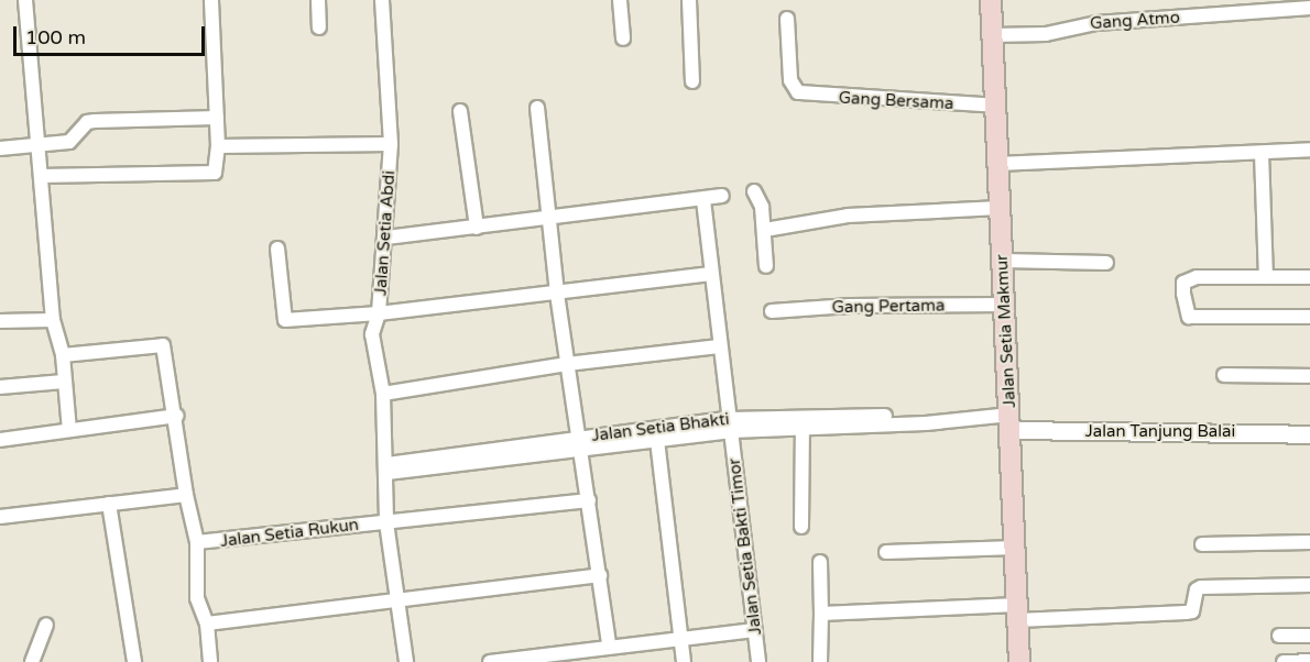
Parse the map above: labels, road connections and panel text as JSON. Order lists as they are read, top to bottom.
{
  "streets": {
    "main road": ["Jalan Setia Makmur"],
    "street": [
      "Gang Atmo",
      "Gang Bersama",
      "Jalan Setia Abdi",
      "Gang Pertama",
      "Jalan Setia Bhakti",
      "Jalan Tanjung Balai",
      "Jalan Setia Rukun",
      "Jalan Setia Bakti Timor"
    ]
  },
  "crossings": [
    ["Gang Atmo", "Jalan Setia Makmur"],
    ["Gang Bersama", "Jalan Setia Makmur"],
    ["Jalan Setia Abdi", "Jalan Setia Bhakti"],
    ["Jalan Setia Abdi", "Jalan Setia Rukun"],
    ["Gang Pertama", "Jalan Setia Makmur"],
    ["Jalan Setia Makmur", "Jalan Setia Bhakti"],
    ["Jalan Setia Makmur", "Jalan Tanjung Balai"],
    ["Jalan Setia Bhakti", "Jalan Tanjung Balai"],
    ["Jalan Setia Bhakti", "Jalan Setia Bakti Timor"]
  ],
  "scale_bar": "100 m"
}
